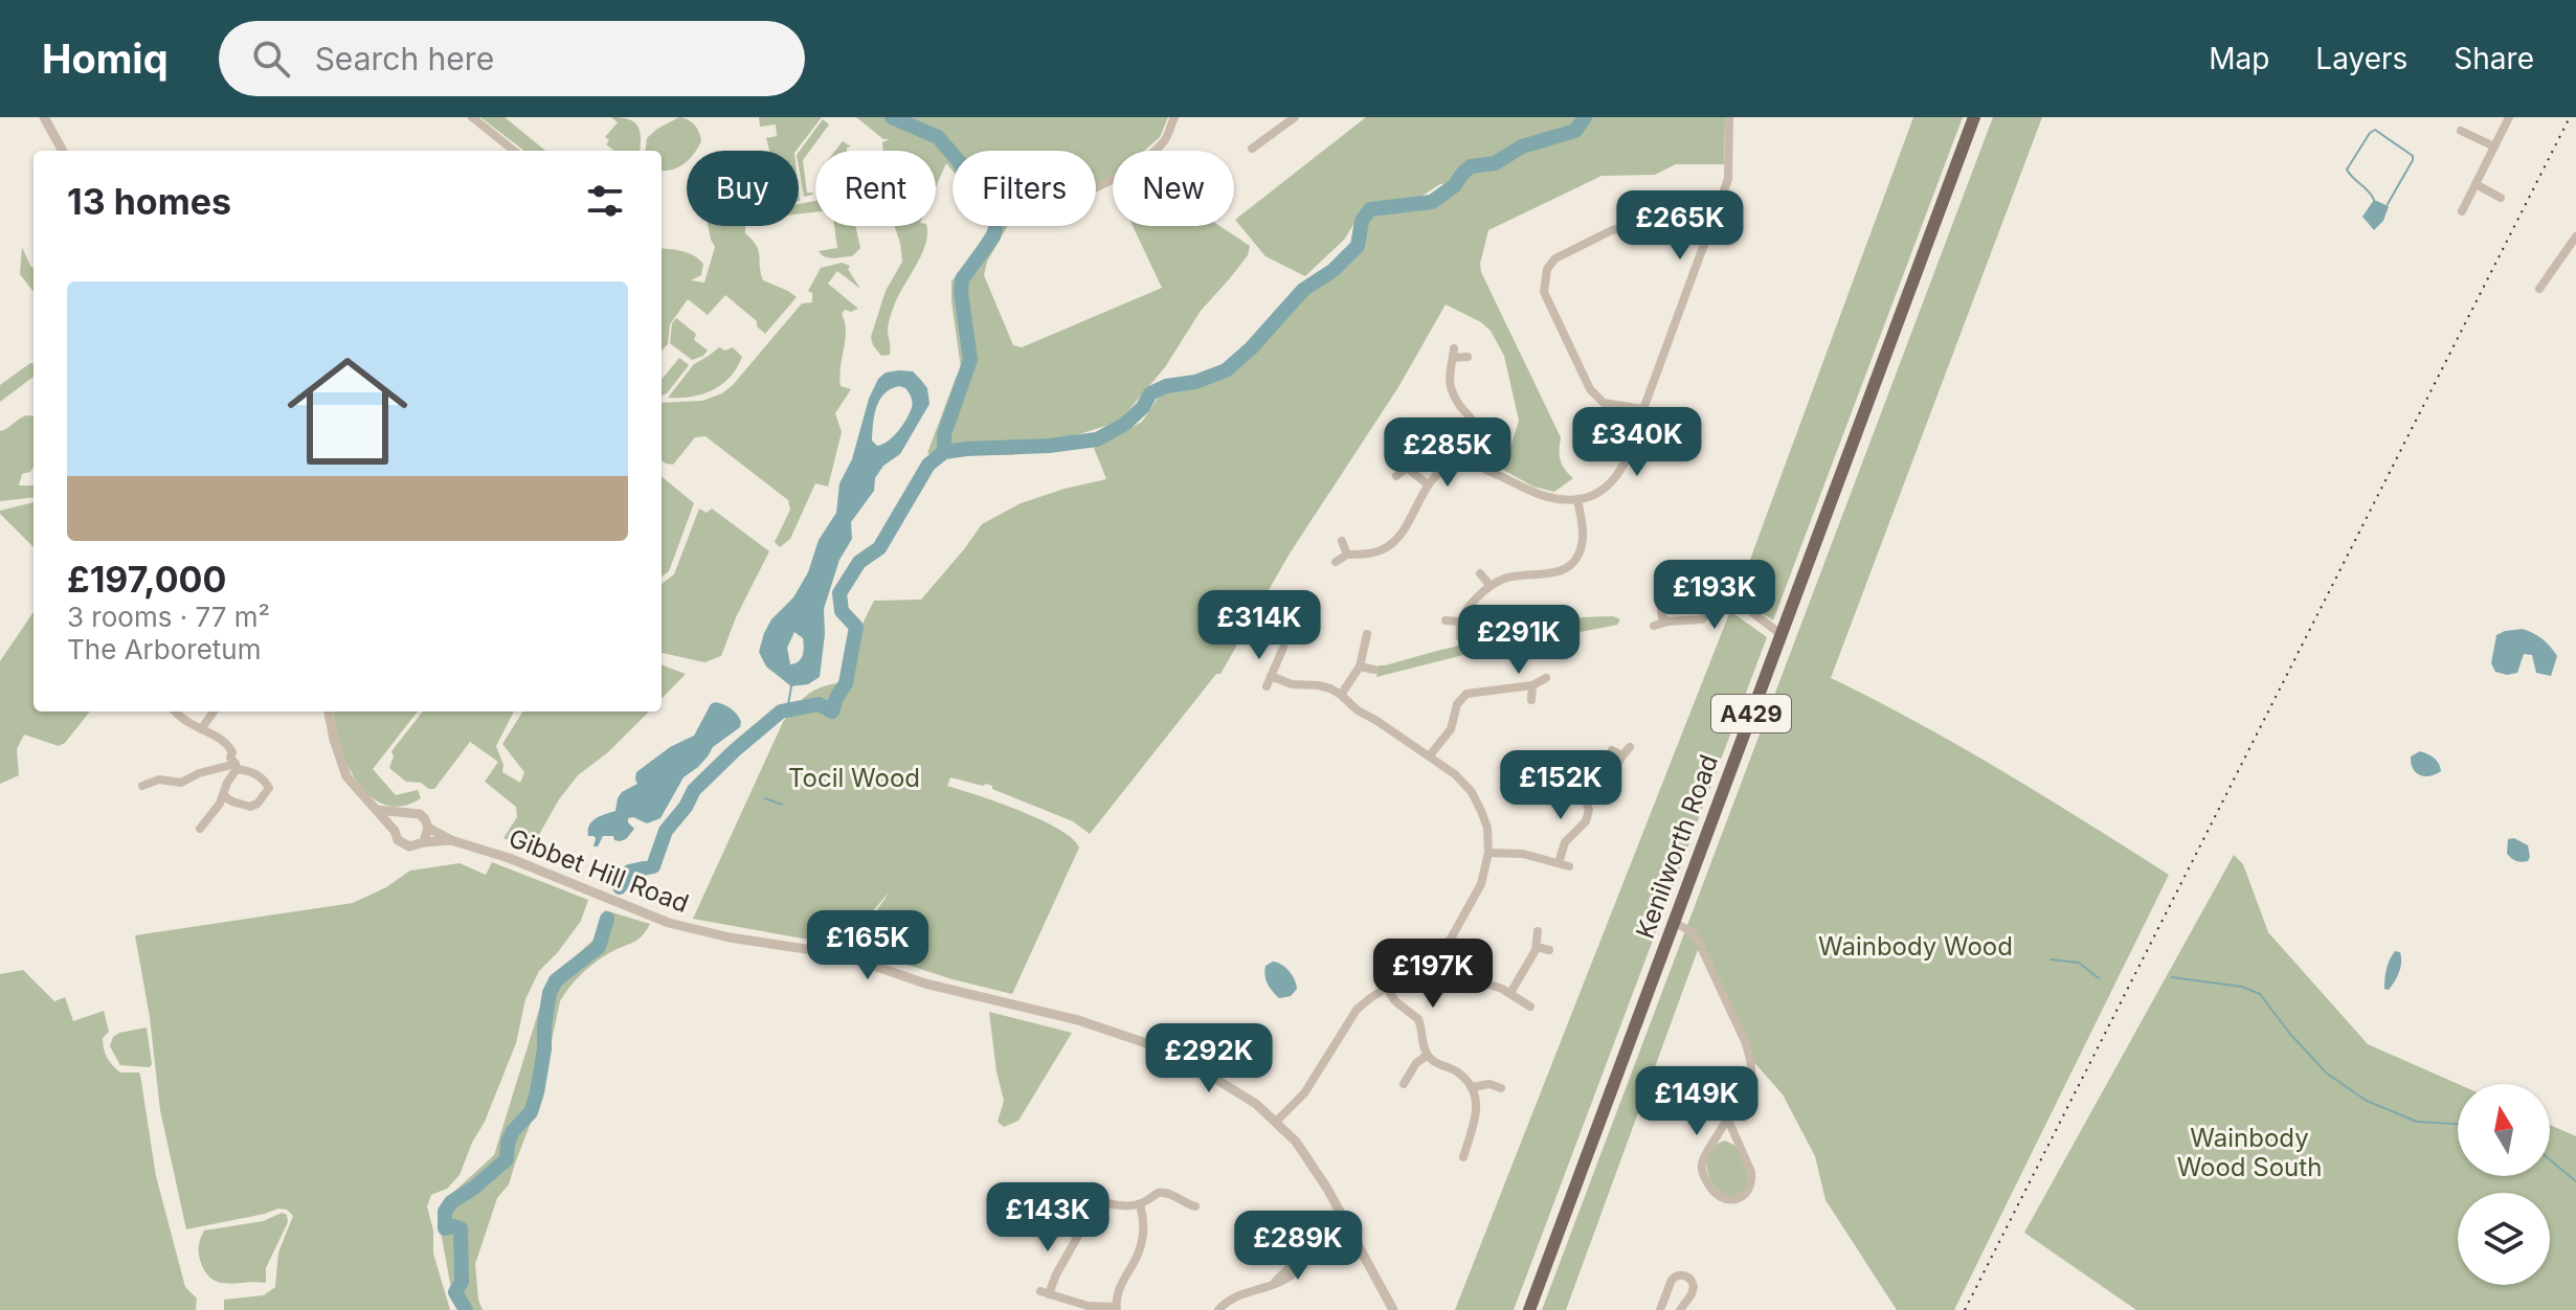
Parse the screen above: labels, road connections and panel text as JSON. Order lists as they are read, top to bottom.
{
  "streets": {
    "main road": ["A429", "Kenilworth Road"],
    "street": ["Gibbet Hill Road"]
  },
  "parks": ["Tocil Wood", "Wainbody Wood", "Wainbody Wood South"],
  "north": "top",
  "page": {
    "header": "Homiq",
    "search": "Search here",
    "nav": ["Map", "Layers", "Share"],
    "chip": [
      "Buy",
      "Rent",
      "Filters",
      "New"
    ],
    "heading": "13 homes",
    "price": [
      "£265K",
      "£340K",
      "£285K",
      "£193K",
      "£314K",
      "£291K",
      "£152K",
      "£165K",
      "£197K",
      "£292K",
      "£149K",
      "£143K",
      "£289K"
    ],
    "list": [
      {
        "name": "£197,000",
        "note": "3 rooms · 77 m² · The Arboretum"
      }
    ]
  }
}
